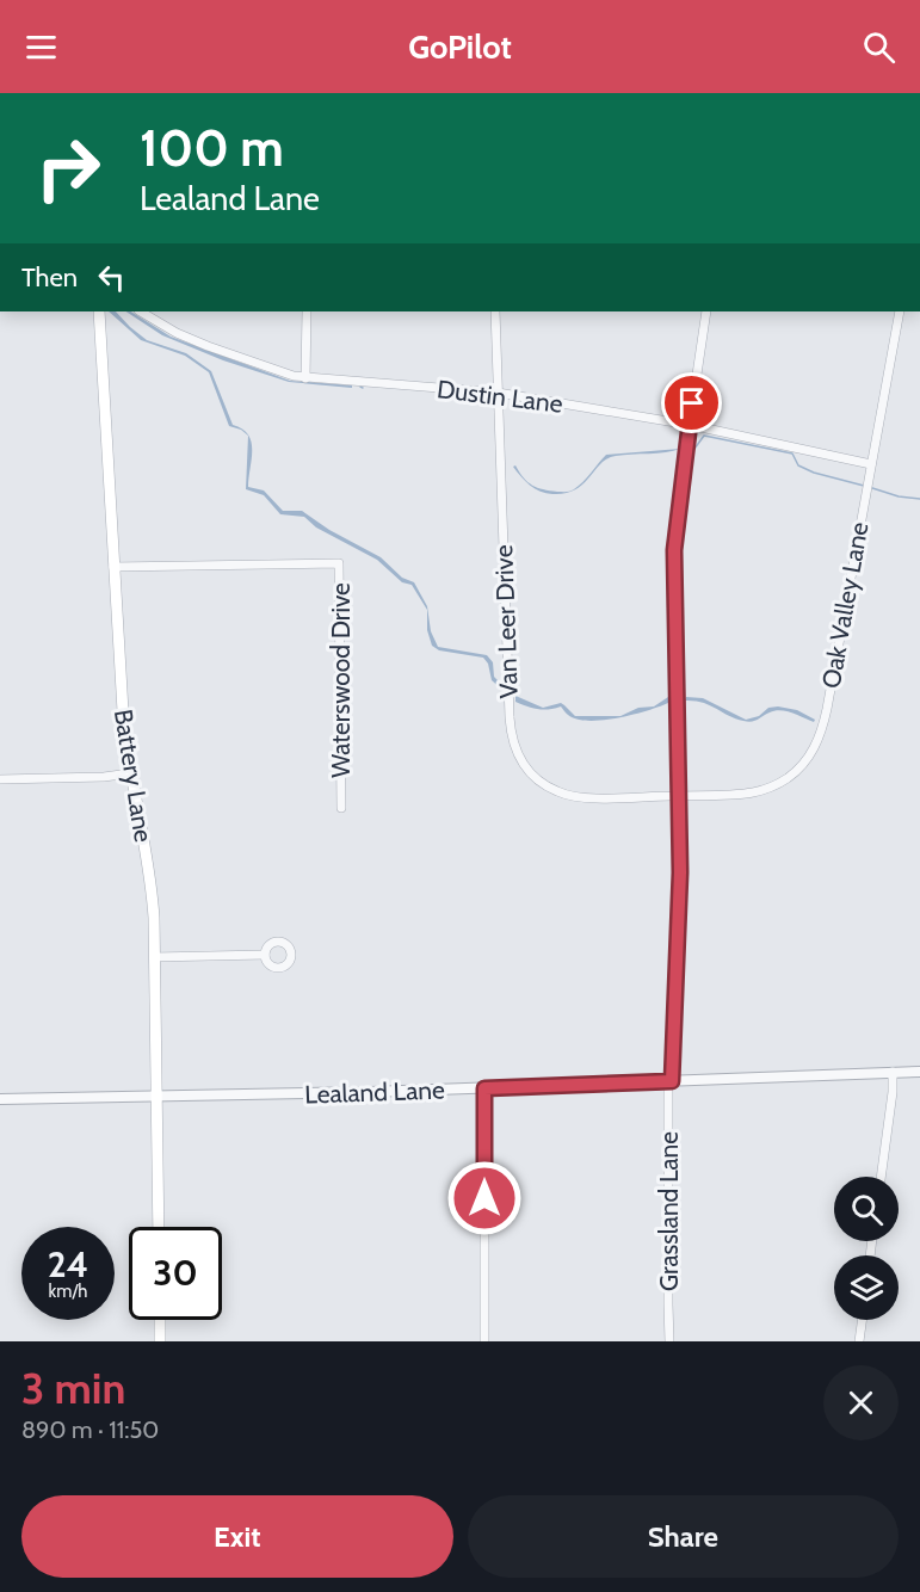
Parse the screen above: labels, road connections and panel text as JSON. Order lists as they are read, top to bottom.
{
  "streets": {
    "main road": ["Battery Lane"],
    "street": [
      "Dustin Lane",
      "Oak Valley Lane",
      "Van Leer Drive",
      "Waterswood Drive",
      "Lealand Lane",
      "Grassland Lane"
    ]
  },
  "crossings": [
    ["Dustin Lane", "Oak Valley Lane"],
    ["Dustin Lane", "Van Leer Drive"],
    ["Dustin Lane", "Grassland Lane"],
    ["Oak Valley Lane", "Van Leer Drive"],
    ["Oak Valley Lane", "Grassland Lane"],
    ["Van Leer Drive", "Grassland Lane"],
    ["Waterswood Drive", "Battery Lane"],
    ["Battery Lane", "Lealand Lane"],
    ["Lealand Lane", "Grassland Lane"]
  ],
  "page": {
    "header": "GoPilot",
    "turn": ["100 m", "Lealand Lane"],
    "then": "Then",
    "speed": "24 km/h",
    "limit": "30",
    "heading": ["3 min", "890 m · 11:50"],
    "buttons": ["Exit", "Share"]
  }
}
